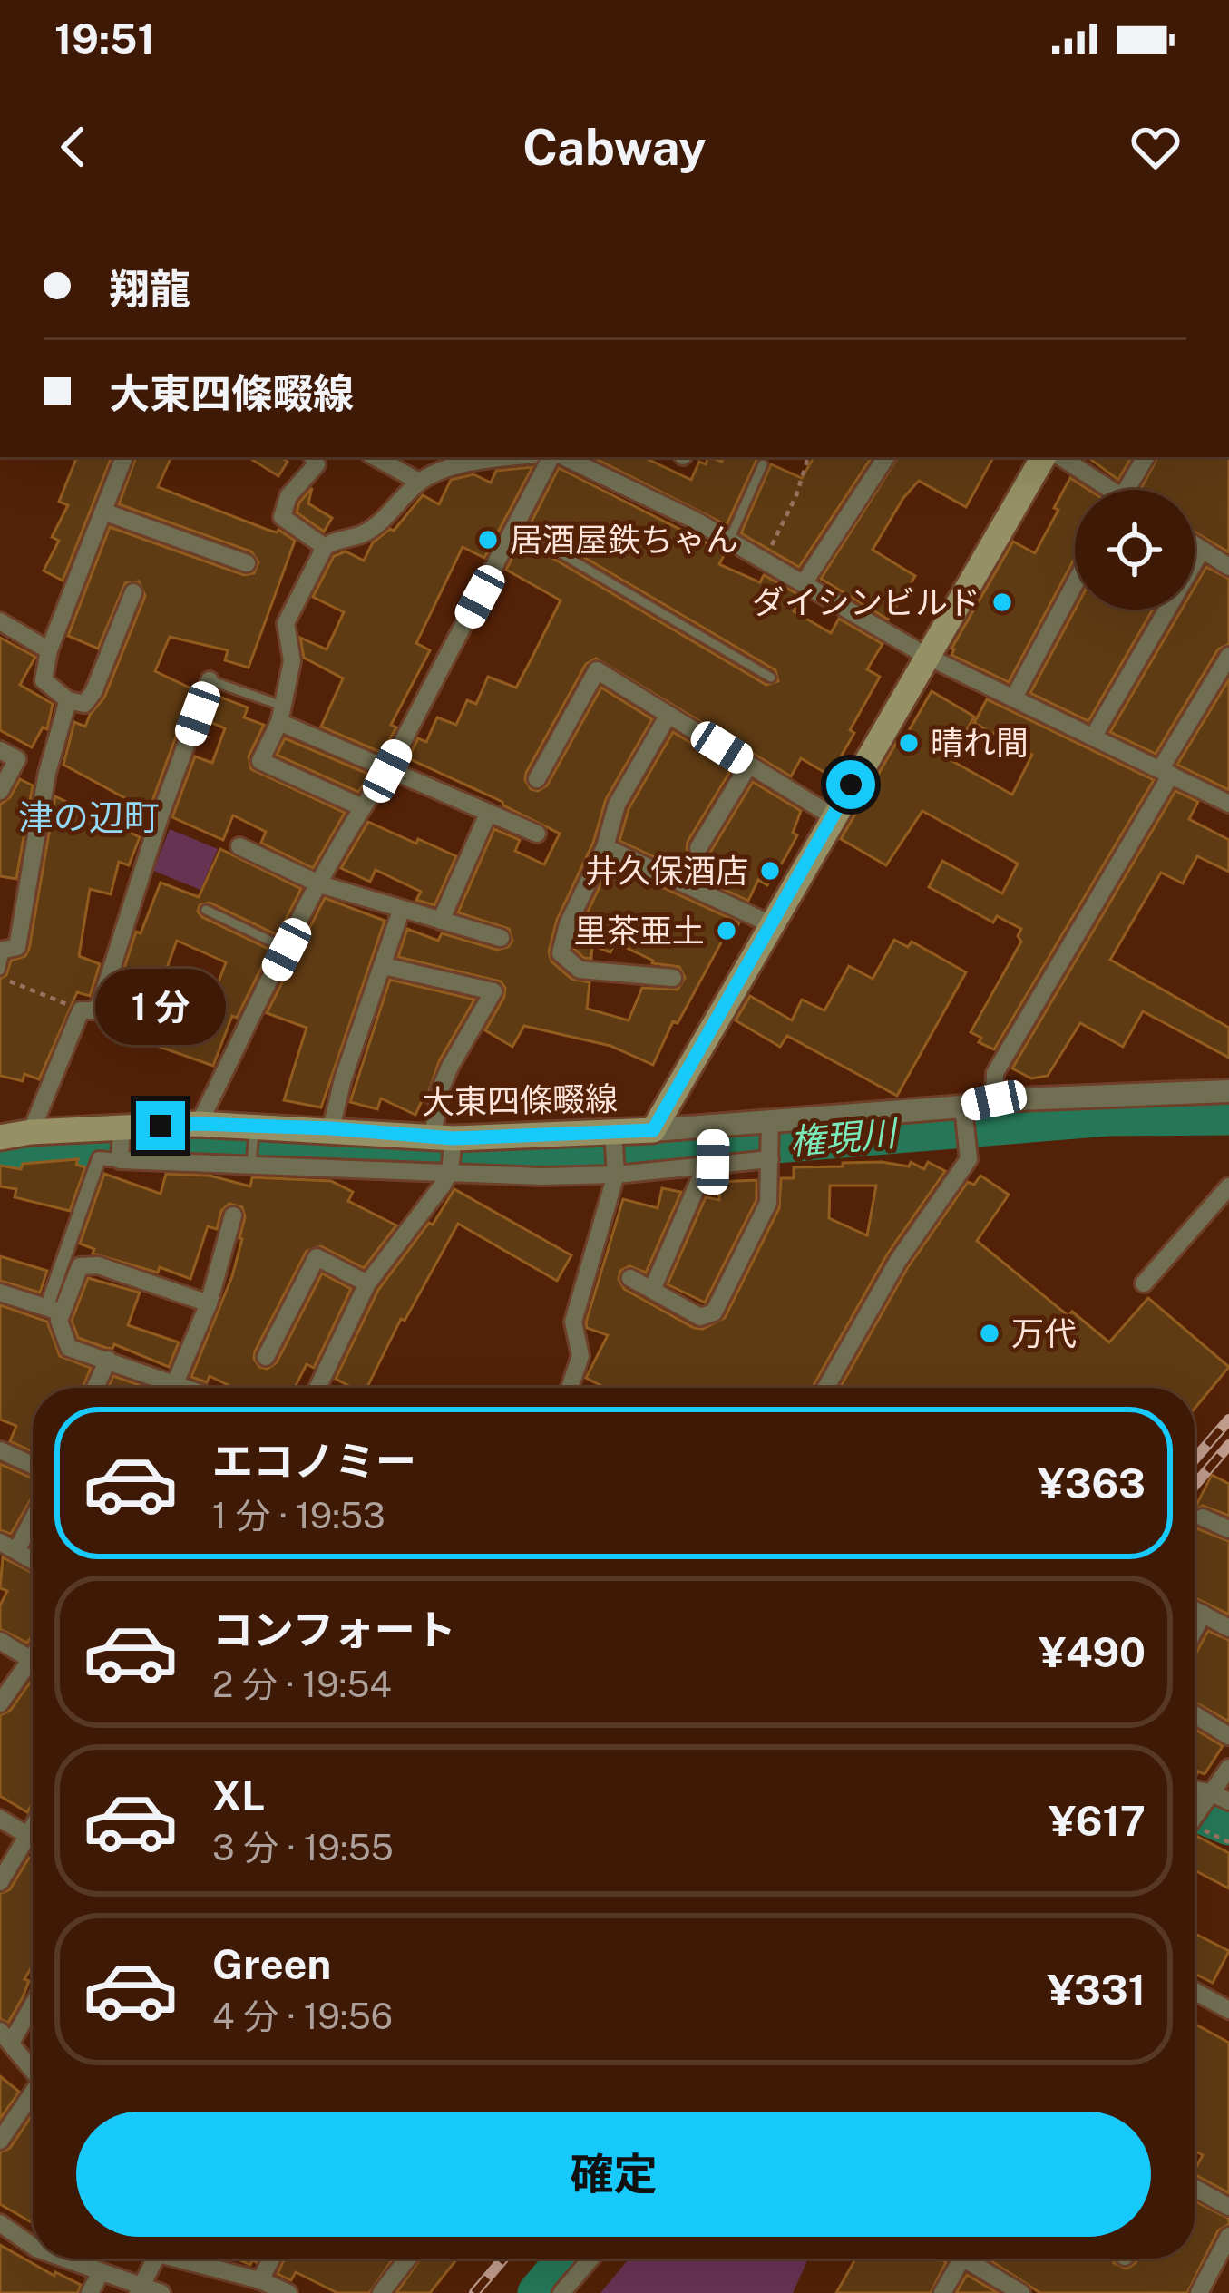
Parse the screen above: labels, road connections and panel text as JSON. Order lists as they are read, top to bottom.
{
  "streets": {
    "main road": ["大東四條畷線"]
  },
  "districts": ["津の辺町"],
  "water": ["権現川"],
  "places": [
    "居酒屋鉄ちゃん",
    "ダイシンビルド",
    "晴れ間",
    "井久保酒店",
    "里茶亜土",
    "万代"
  ],
  "page": {
    "status": "19:51",
    "header": "Cabway",
    "banner": ["翔龍", "大東四條畷線"],
    "bubble": "1 分",
    "list": [
      {
        "name": "エコノミー",
        "note": "1 分 · 19:53",
        "value": "¥363"
      },
      {
        "name": "コンフォート",
        "note": "2 分 · 19:54",
        "value": "¥490"
      },
      {
        "name": "XL",
        "note": "3 分 · 19:55",
        "value": "¥617"
      },
      {
        "name": "Green",
        "note": "4 分 · 19:56",
        "value": "¥331"
      }
    ],
    "buttons": "確定"
  }
}
